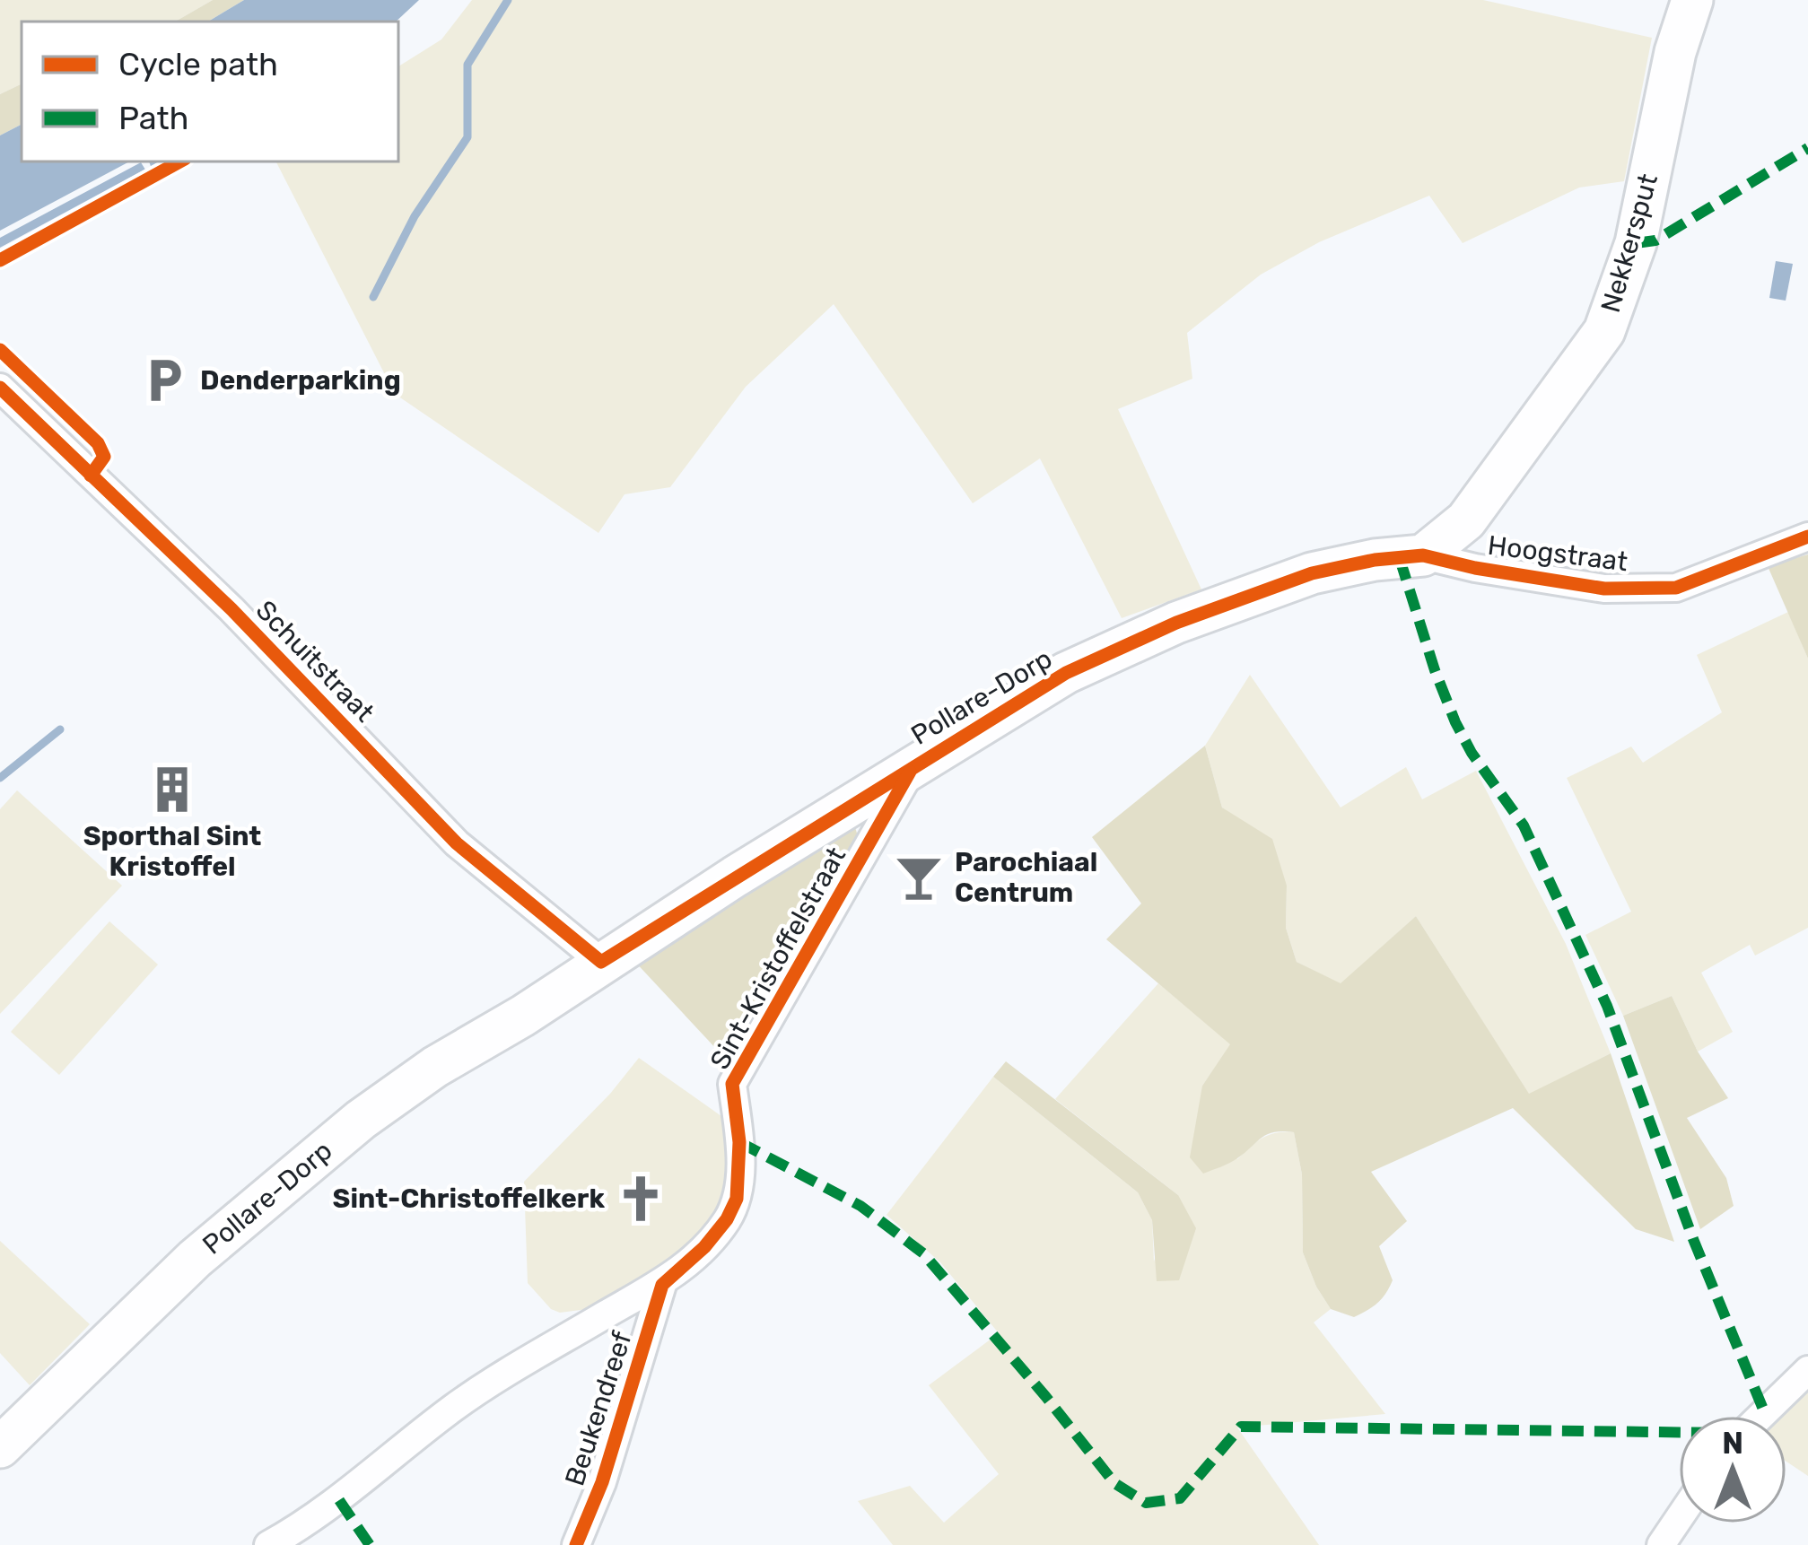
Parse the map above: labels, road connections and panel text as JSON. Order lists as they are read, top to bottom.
{
  "streets": {
    "street": [
      "Nekkersput",
      "Hoogstraat",
      "Schuitstraat",
      "Pollare-Dorp",
      "Sint-Kristoffelstraat",
      "Beukendreef"
    ]
  },
  "crossings": [
    ["Nekkersput", "Hoogstraat"],
    ["Nekkersput", "Pollare-Dorp"],
    ["Hoogstraat", "Pollare-Dorp"],
    ["Schuitstraat", "Pollare-Dorp"],
    ["Pollare-Dorp", "Sint-Kristoffelstraat"],
    ["Sint-Kristoffelstraat", "Beukendreef"]
  ],
  "places": {
    "parking": ["Denderparking"],
    "building": ["Sporthal Sint Kristoffel"],
    "bar": ["Parochiaal Centrum"],
    "church": ["Sint-Christoffelkerk"]
  },
  "legend": ["Cycle path", "Path"],
  "north": "top"
}
